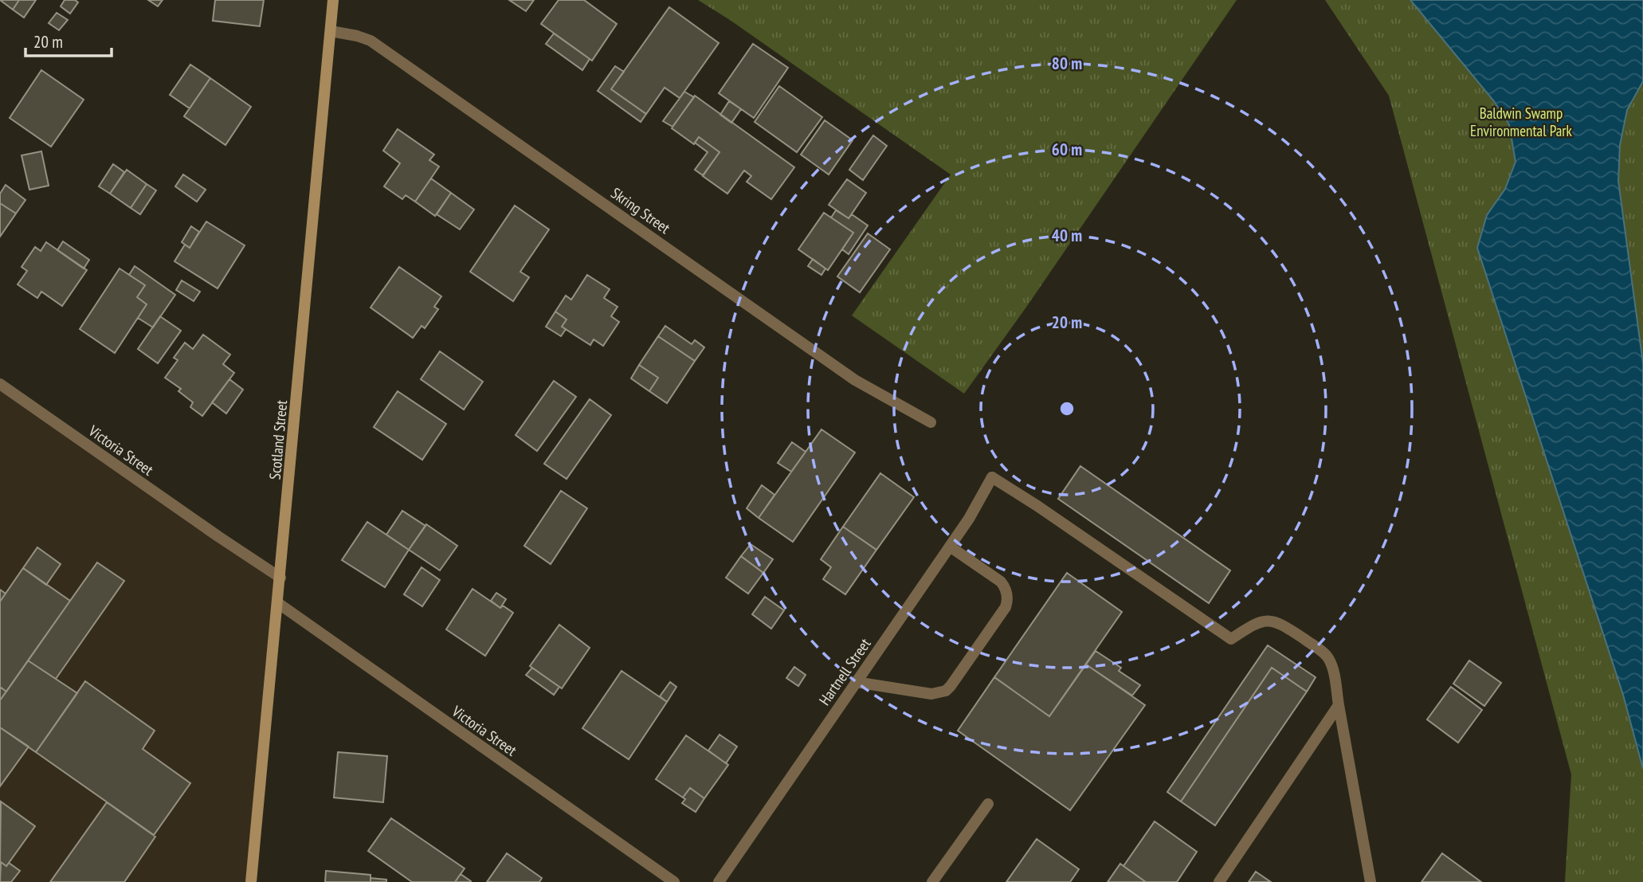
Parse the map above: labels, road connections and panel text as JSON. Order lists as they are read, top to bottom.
{
  "streets": {
    "street": [
      "Skring Street",
      "Scotland Street",
      "Victoria Street",
      "Hartnell Street"
    ]
  },
  "crossings": [
    ["Skring Street", "Scotland Street"],
    ["Scotland Street", "Victoria Street"]
  ],
  "parks": ["Baldwin Swamp Environmental Park"],
  "scale_bar": "20 m",
  "rings": [
    "80 m",
    "60 m",
    "40 m",
    "20 m"
  ]
}
